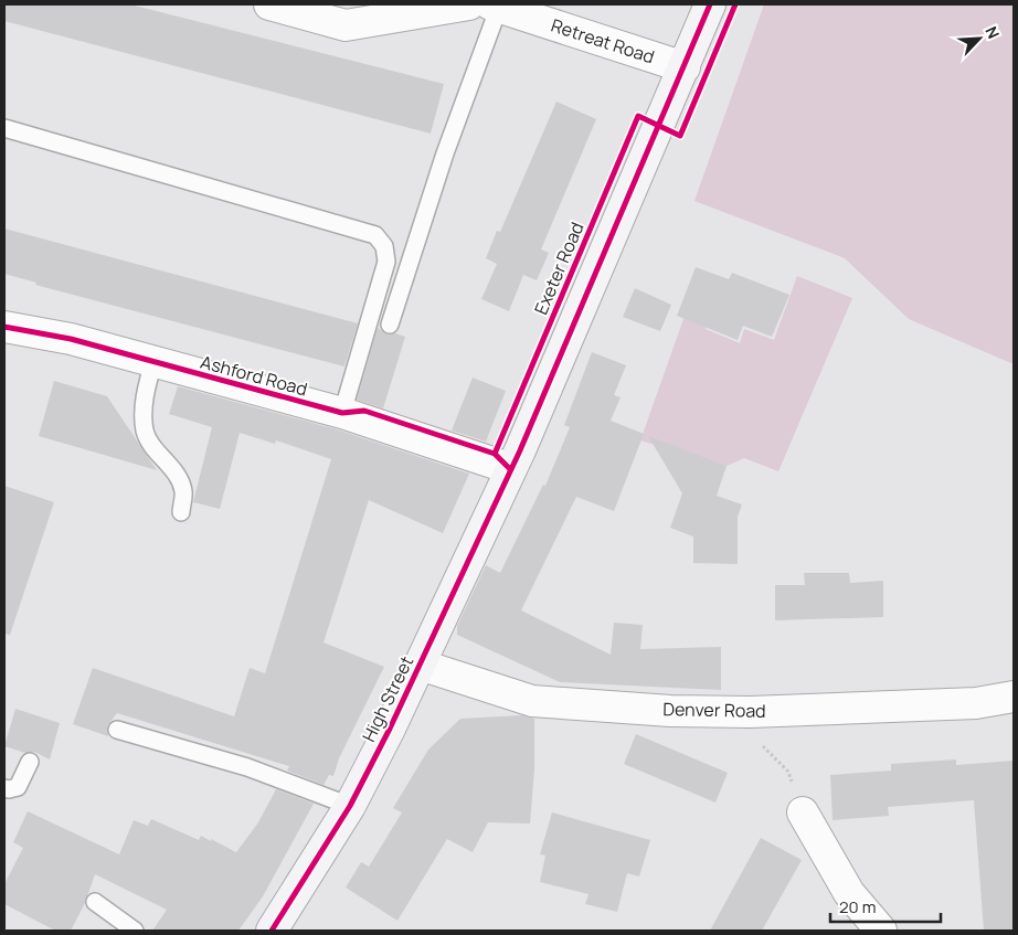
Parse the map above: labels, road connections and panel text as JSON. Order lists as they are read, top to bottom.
{
  "streets": {
    "street": [
      "Retreat Road",
      "Exeter Road",
      "Ashford Road",
      "High Street",
      "Denver Road"
    ]
  },
  "crossings": [
    ["Retreat Road", "Exeter Road"],
    ["Exeter Road", "Ashford Road"],
    ["Exeter Road", "High Street"],
    ["Ashford Road", "High Street"],
    ["High Street", "Denver Road"]
  ],
  "scale_bar": "20 m",
  "north": "top right"
}
